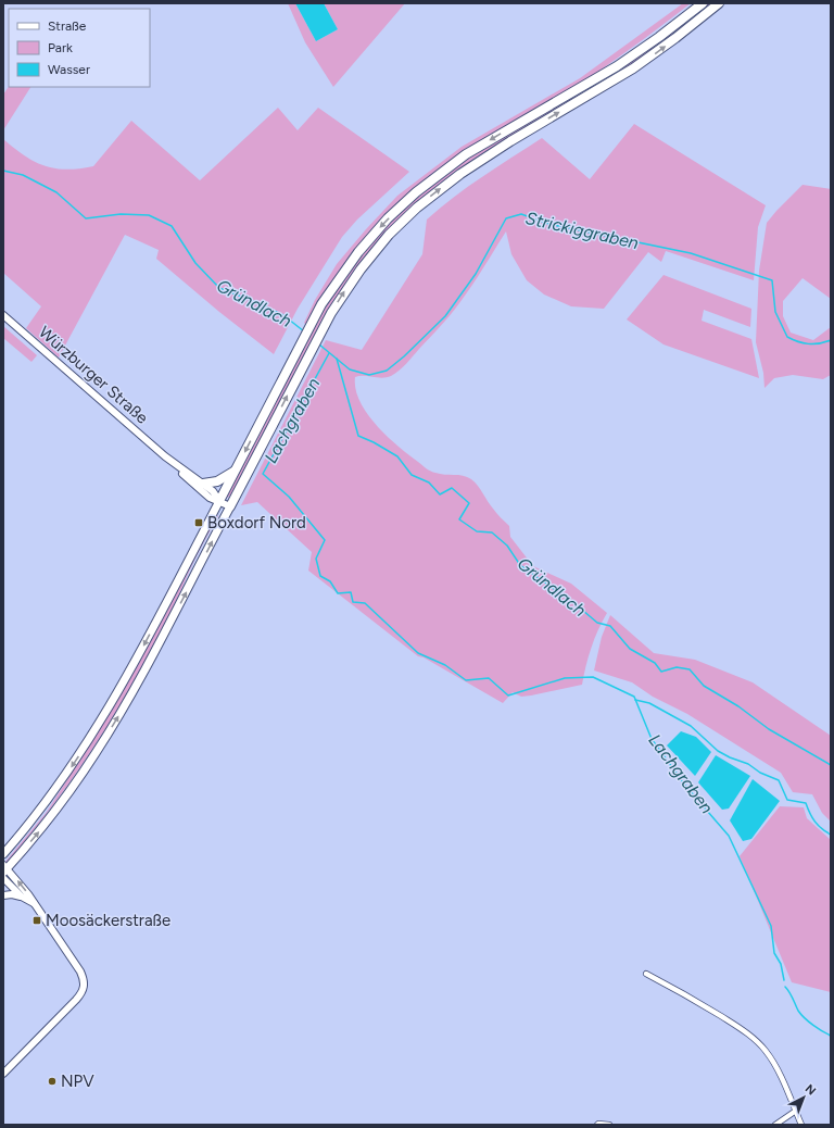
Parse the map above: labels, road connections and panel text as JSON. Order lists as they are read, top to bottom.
{
  "streets": {
    "main road": ["Würzburger Straße"]
  },
  "water": ["Strickiggraben", "Gründlach", "Lachgraben"],
  "places": {
    "transit": ["Boxdorf Nord", "Moosäckerstraße"],
    "other": ["NPV"]
  },
  "legend": ["Straße", "Park", "Wasser"],
  "north": "top right"
}
